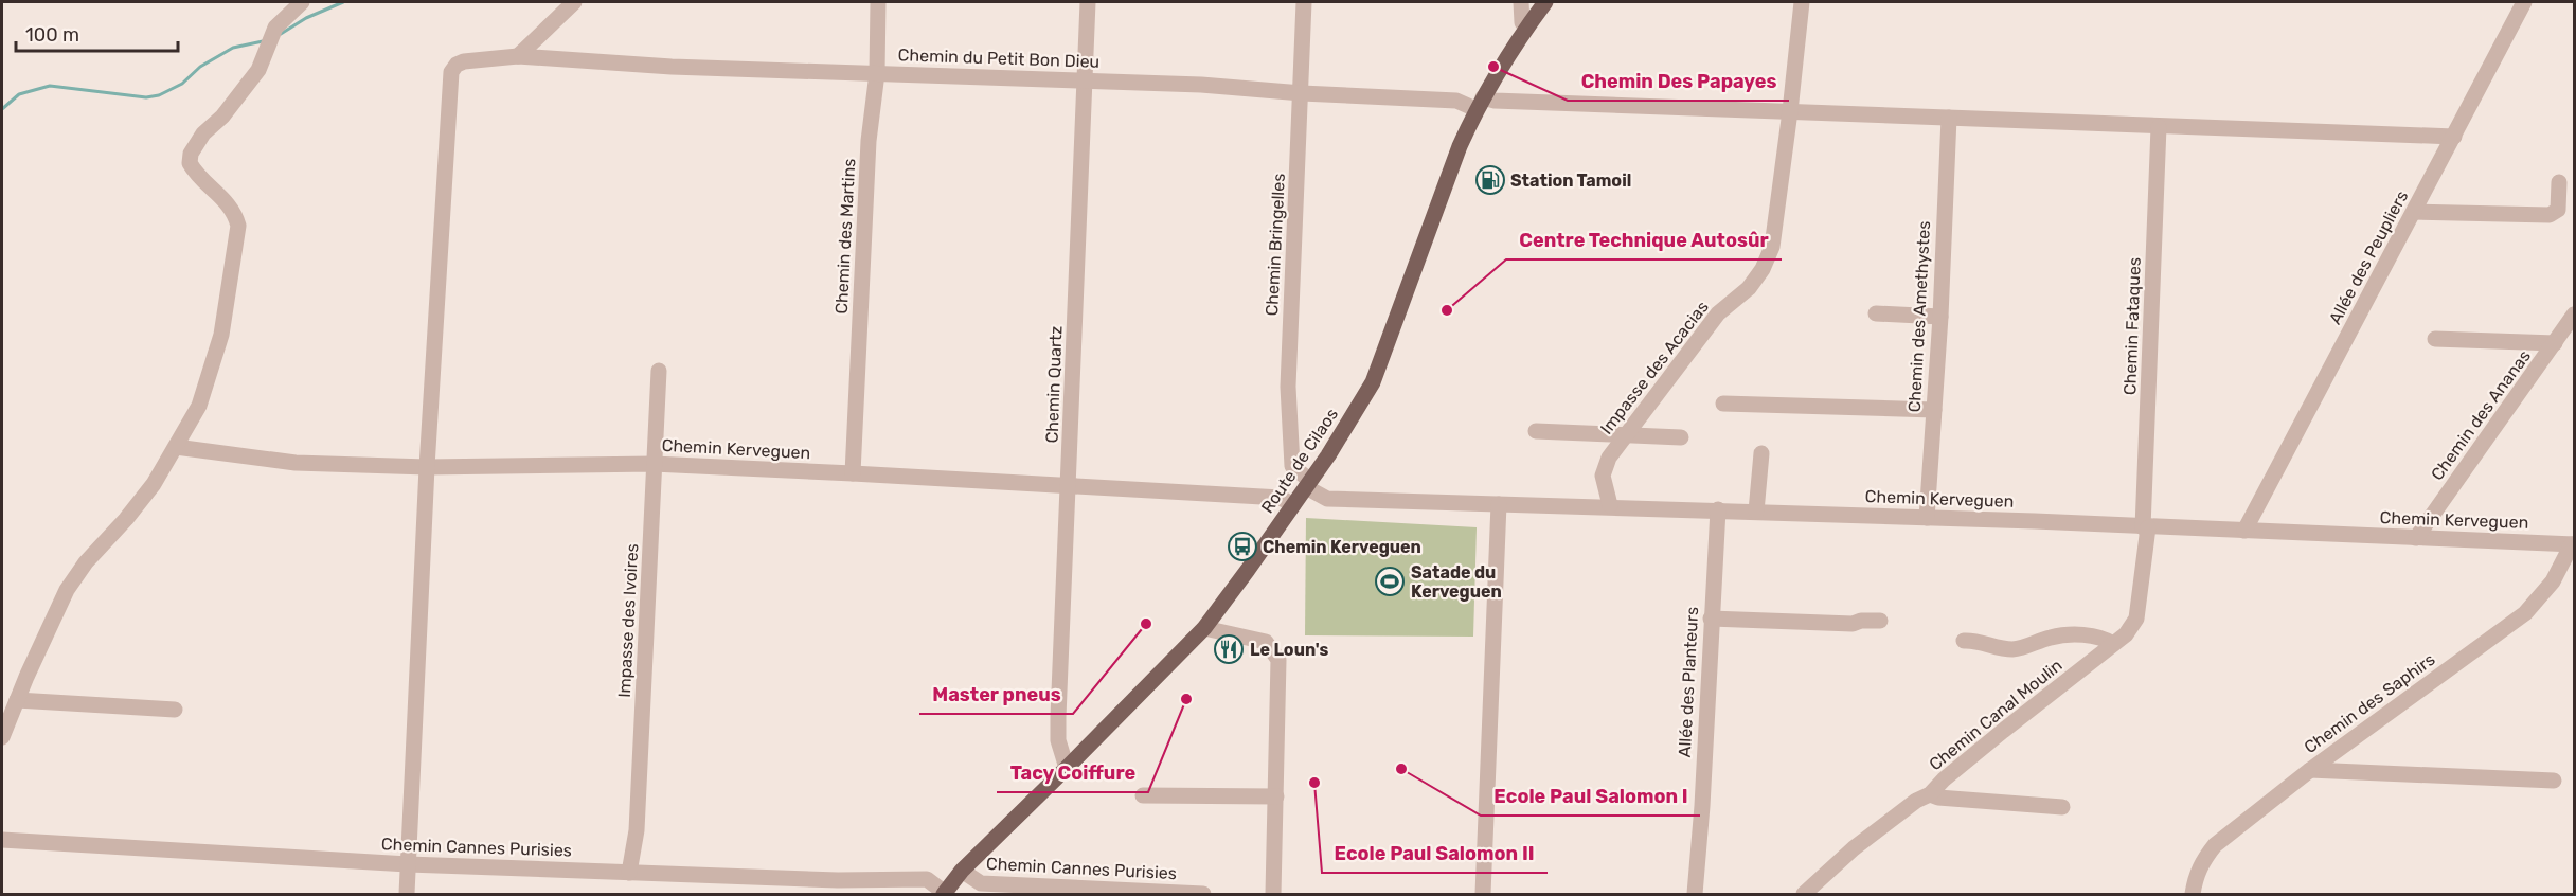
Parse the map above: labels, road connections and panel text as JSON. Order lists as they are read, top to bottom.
{
  "streets": {
    "main road": ["Route de Cilaos"],
    "street": [
      "Chemin du Petit Bon Dieu",
      "Chemin des Martins",
      "Chemin Bringelles",
      "Allée des Peupliers",
      "Chemin des Amethystes",
      "Chemin Fataques",
      "Impasse des Acacias",
      "Chemin Quartz",
      "Chemin des Ananas",
      "Chemin Kerveguen",
      "Impasse des Ivoires",
      "Allée des Planteurs",
      "Chemin des Saphirs",
      "Chemin Canal Moulin",
      "Chemin Cannes Purisies"
    ]
  },
  "crossings": [
    ["Chemin du Petit Bon Dieu", "Chemin des Martins"],
    ["Chemin du Petit Bon Dieu", "Chemin Bringelles"],
    ["Chemin du Petit Bon Dieu", "Allée des Peupliers"],
    ["Chemin du Petit Bon Dieu", "Chemin des Amethystes"],
    ["Chemin du Petit Bon Dieu", "Chemin Fataques"],
    ["Chemin du Petit Bon Dieu", "Impasse des Acacias"],
    ["Chemin du Petit Bon Dieu", "Chemin Quartz"],
    ["Chemin du Petit Bon Dieu", "Chemin Kerveguen"],
    ["Chemin du Petit Bon Dieu", "Route de Cilaos"],
    ["Chemin des Martins", "Chemin Kerveguen"],
    ["Chemin Bringelles", "Chemin Kerveguen"],
    ["Chemin Bringelles", "Route de Cilaos"],
    ["Allée des Peupliers", "Chemin Kerveguen"],
    ["Chemin des Amethystes", "Chemin Kerveguen"],
    ["Chemin Fataques", "Chemin Kerveguen"],
    ["Chemin Fataques", "Chemin Canal Moulin"],
    ["Impasse des Acacias", "Chemin Kerveguen"],
    ["Chemin Quartz", "Chemin Kerveguen"],
    ["Chemin Quartz", "Route de Cilaos"],
    ["Chemin des Ananas", "Chemin Kerveguen"],
    ["Chemin Kerveguen", "Route de Cilaos"],
    ["Chemin Kerveguen", "Impasse des Ivoires"],
    ["Chemin Kerveguen", "Allée des Planteurs"],
    ["Chemin Kerveguen", "Chemin des Saphirs"],
    ["Chemin Kerveguen", "Chemin Canal Moulin"],
    ["Route de Cilaos", "Chemin Cannes Purisies"],
    ["Impasse des Ivoires", "Chemin Cannes Purisies"]
  ],
  "places": {
    "other": [
      "Chemin Des Papayes",
      "Centre Technique Autosûr",
      "Master pneus",
      "Tacy Coiffure",
      "Ecole Paul Salomon I",
      "Ecole Paul Salomon II"
    ],
    "fuel station": ["Station Tamoil"],
    "bus stop": ["Chemin Kerveguen"],
    "sports": ["Satade du Kerveguen"],
    "restaurant": ["Le Loun's"]
  },
  "scale_bar": "100 m"
}
